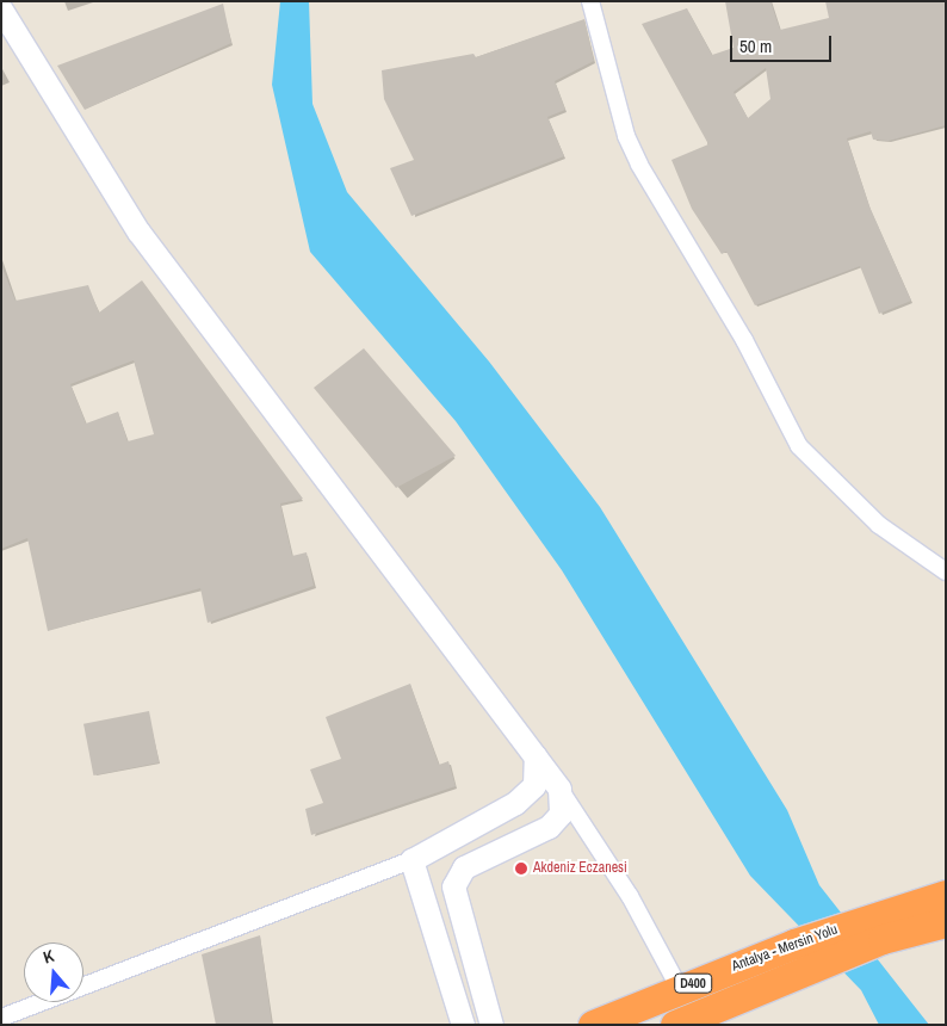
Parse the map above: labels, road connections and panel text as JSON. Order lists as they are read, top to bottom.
{
  "streets": {
    "highway": ["Antalya - Mersin Yolu", "D400"]
  },
  "places": ["Akdeniz Eczanesi"],
  "scale_bar": "50 m",
  "north": "top"
}
